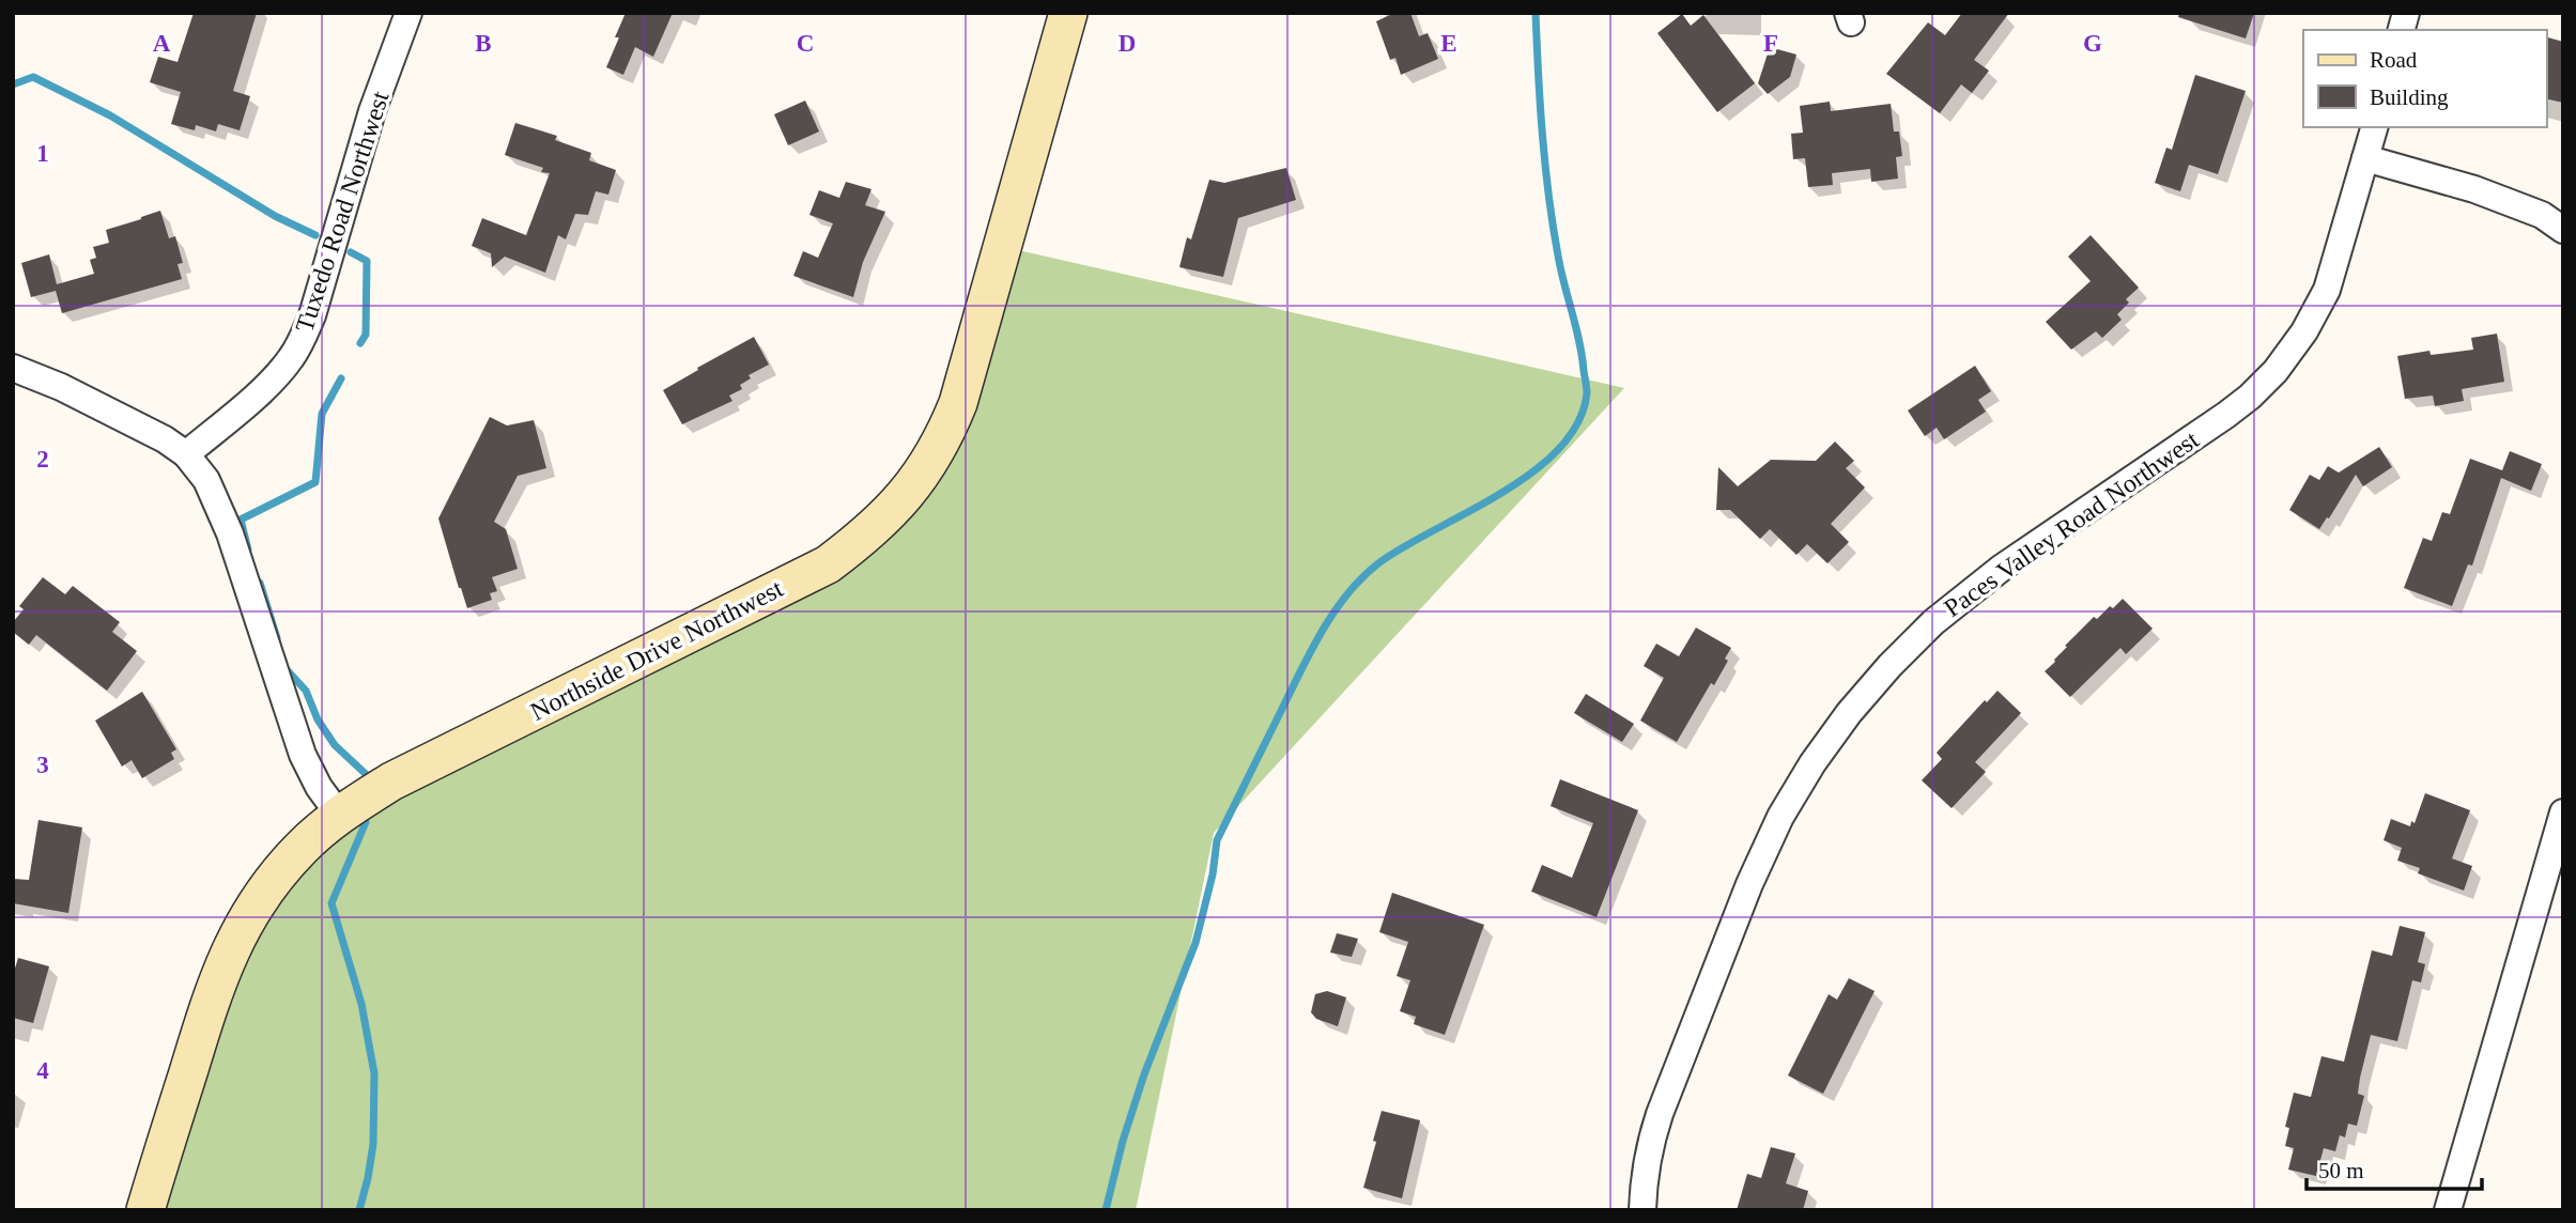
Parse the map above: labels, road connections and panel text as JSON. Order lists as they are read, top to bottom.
{
  "streets": {
    "street": ["Tuxedo Road Northwest", "Paces Valley Road Northwest", "Northside Drive Northwest"]
  },
  "legend": ["Road", "Building"],
  "scale_bar": "50 m",
  "grid": {
    "columns": [
      "A",
      "B",
      "C",
      "D",
      "E",
      "F",
      "G"
    ],
    "rows": [
      "1",
      "2",
      "3",
      "4"
    ]
  }
}
